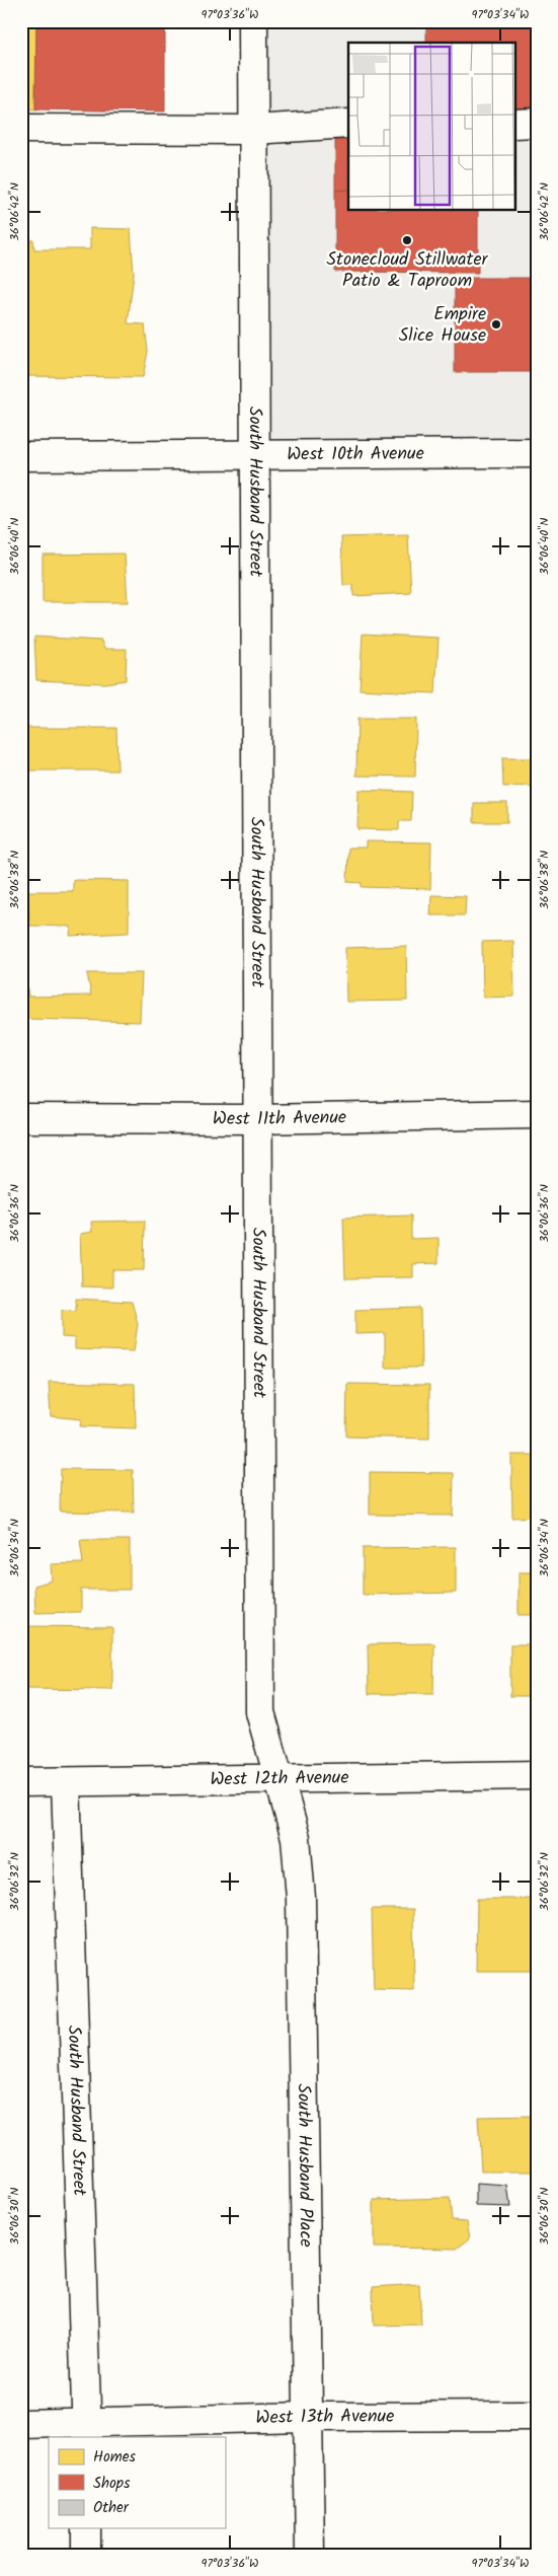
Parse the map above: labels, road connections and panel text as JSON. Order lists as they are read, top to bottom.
{
  "streets": {
    "street": [
      "West 10th Avenue",
      "South Husband Street",
      "West 11th Avenue",
      "West 12th Avenue",
      "South Husband Place",
      "West 13th Avenue"
    ]
  },
  "crossings": [
    ["West 10th Avenue", "South Husband Street"],
    ["South Husband Street", "West 11th Avenue"],
    ["South Husband Street", "West 12th Avenue"],
    ["South Husband Street", "South Husband Place"],
    ["South Husband Street", "West 13th Avenue"],
    ["West 12th Avenue", "South Husband Place"],
    ["South Husband Place", "West 13th Avenue"]
  ],
  "places": ["Stonecloud Stillwater Patio & Taproom", "Empire Slice House"],
  "legend": ["Homes", "Shops", "Other"],
  "coordinates": [
    "97°03'36\"W",
    "97°03'34\"W",
    "36°06'42\"N",
    "36°06'40\"N",
    "36°06'38\"N",
    "36°06'36\"N",
    "36°06'34\"N",
    "36°06'32\"N",
    "36°06'30\"N"
  ]
}
